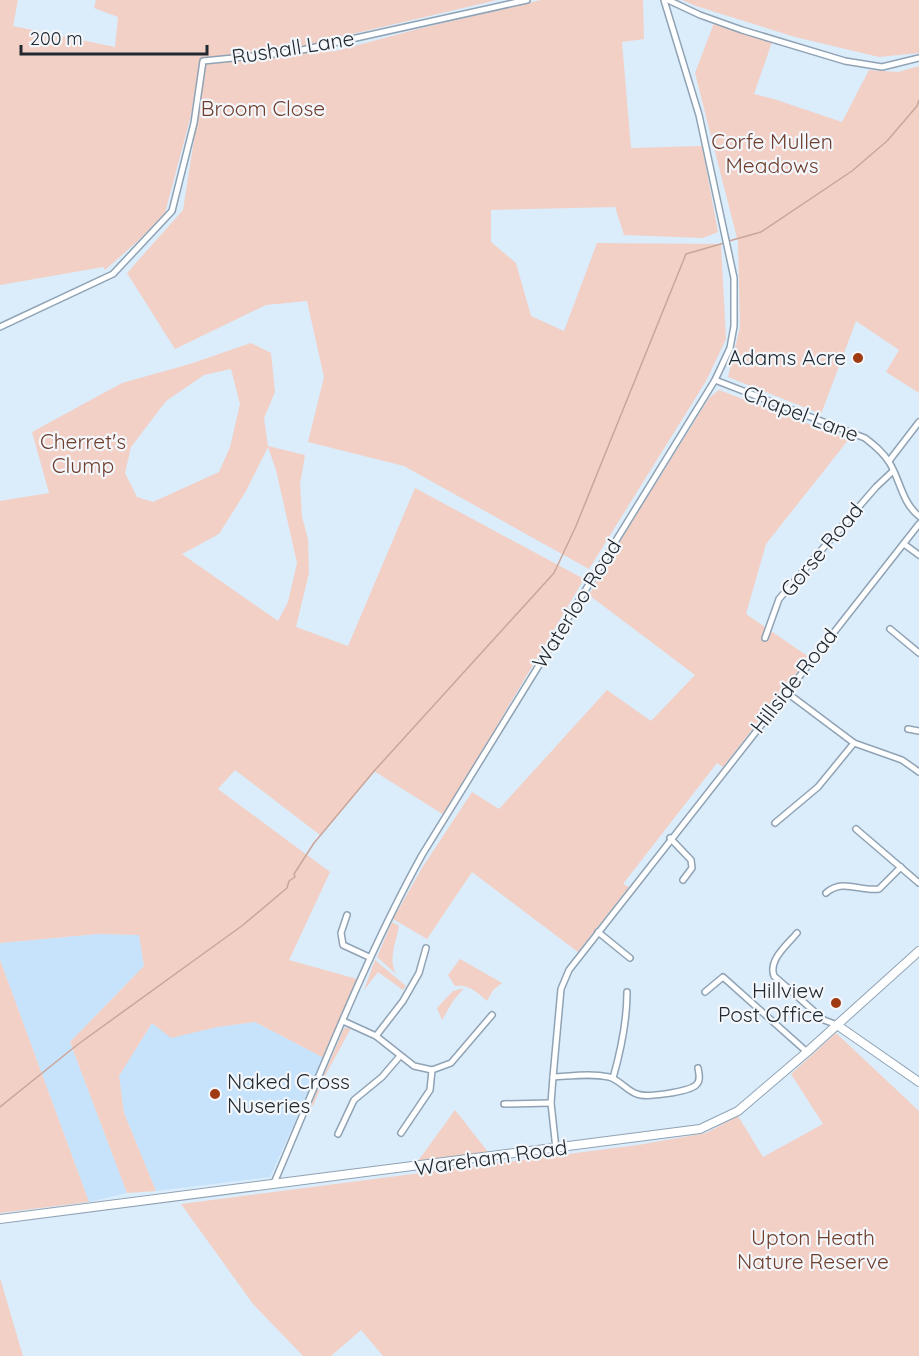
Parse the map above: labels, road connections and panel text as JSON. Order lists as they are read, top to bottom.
{
  "streets": {
    "street": [
      "Rushall Lane",
      "Chapel Lane",
      "Gorse Road",
      "Waterloo Road",
      "Hillside Road",
      "Wareham Road"
    ]
  },
  "crossings": [
    ["Chapel Lane", "Gorse Road"],
    ["Chapel Lane", "Waterloo Road"],
    ["Waterloo Road", "Wareham Road"],
    ["Hillside Road", "Wareham Road"]
  ],
  "parks": [
    "Broom Close",
    "Corfe Mullen Meadows",
    "Cherret's Clump",
    "Upton Heath Nature Reserve"
  ],
  "places": ["Adams Acre", "Hillview Post Office", "Naked Cross Nuseries"],
  "scale_bar": "200 m"
}
